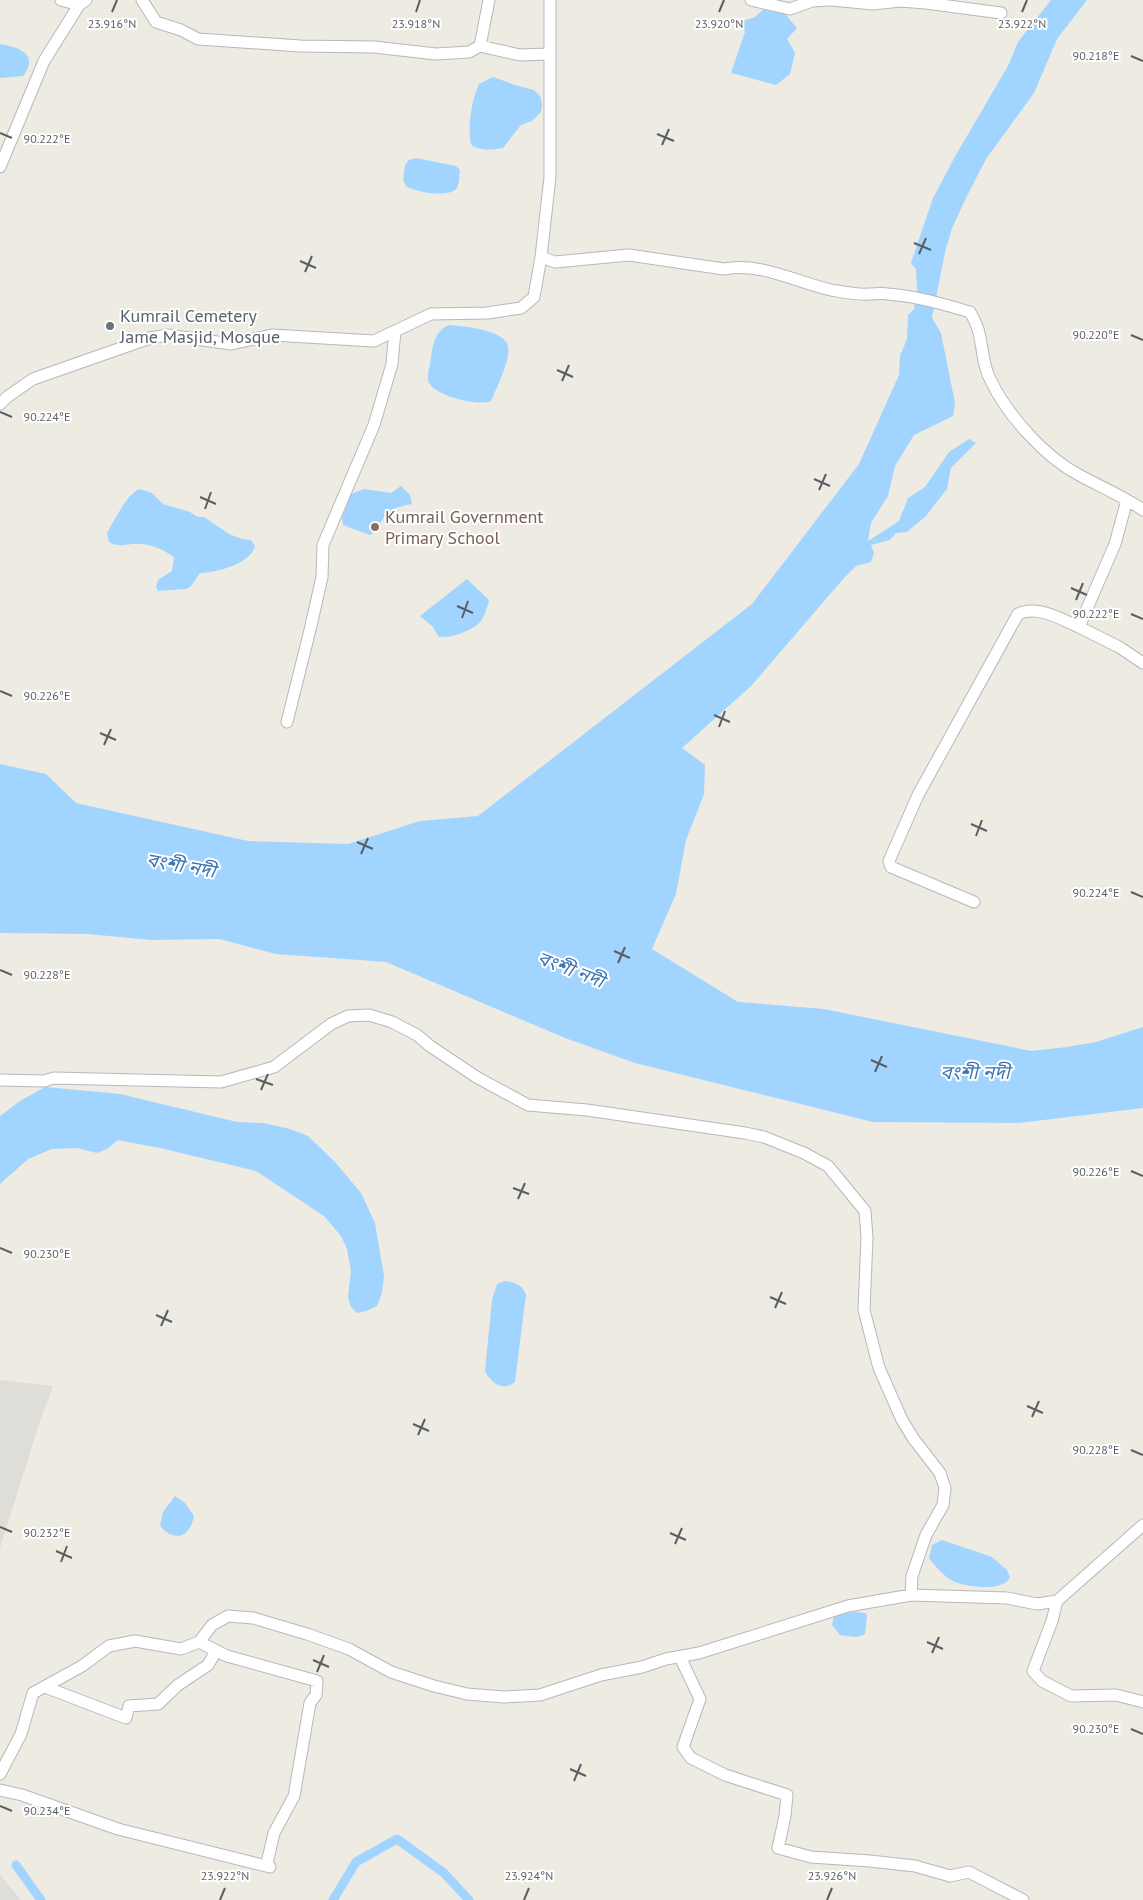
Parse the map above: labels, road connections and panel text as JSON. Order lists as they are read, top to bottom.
{
  "water": ["বংশী নদী"],
  "places": ["Kumrail Cemetery Jame Masjid, Mosque", "Kumrail Government Primary School"],
  "coordinates": [
    "23.916°N",
    "23.918°N",
    "23.920°N",
    "23.922°N",
    "90.218°E",
    "90.222°E",
    "90.220°E",
    "90.224°E",
    "90.226°E",
    "90.228°E",
    "90.230°E",
    "90.232°E",
    "90.234°E",
    "23.924°N",
    "23.926°N"
  ]
}
